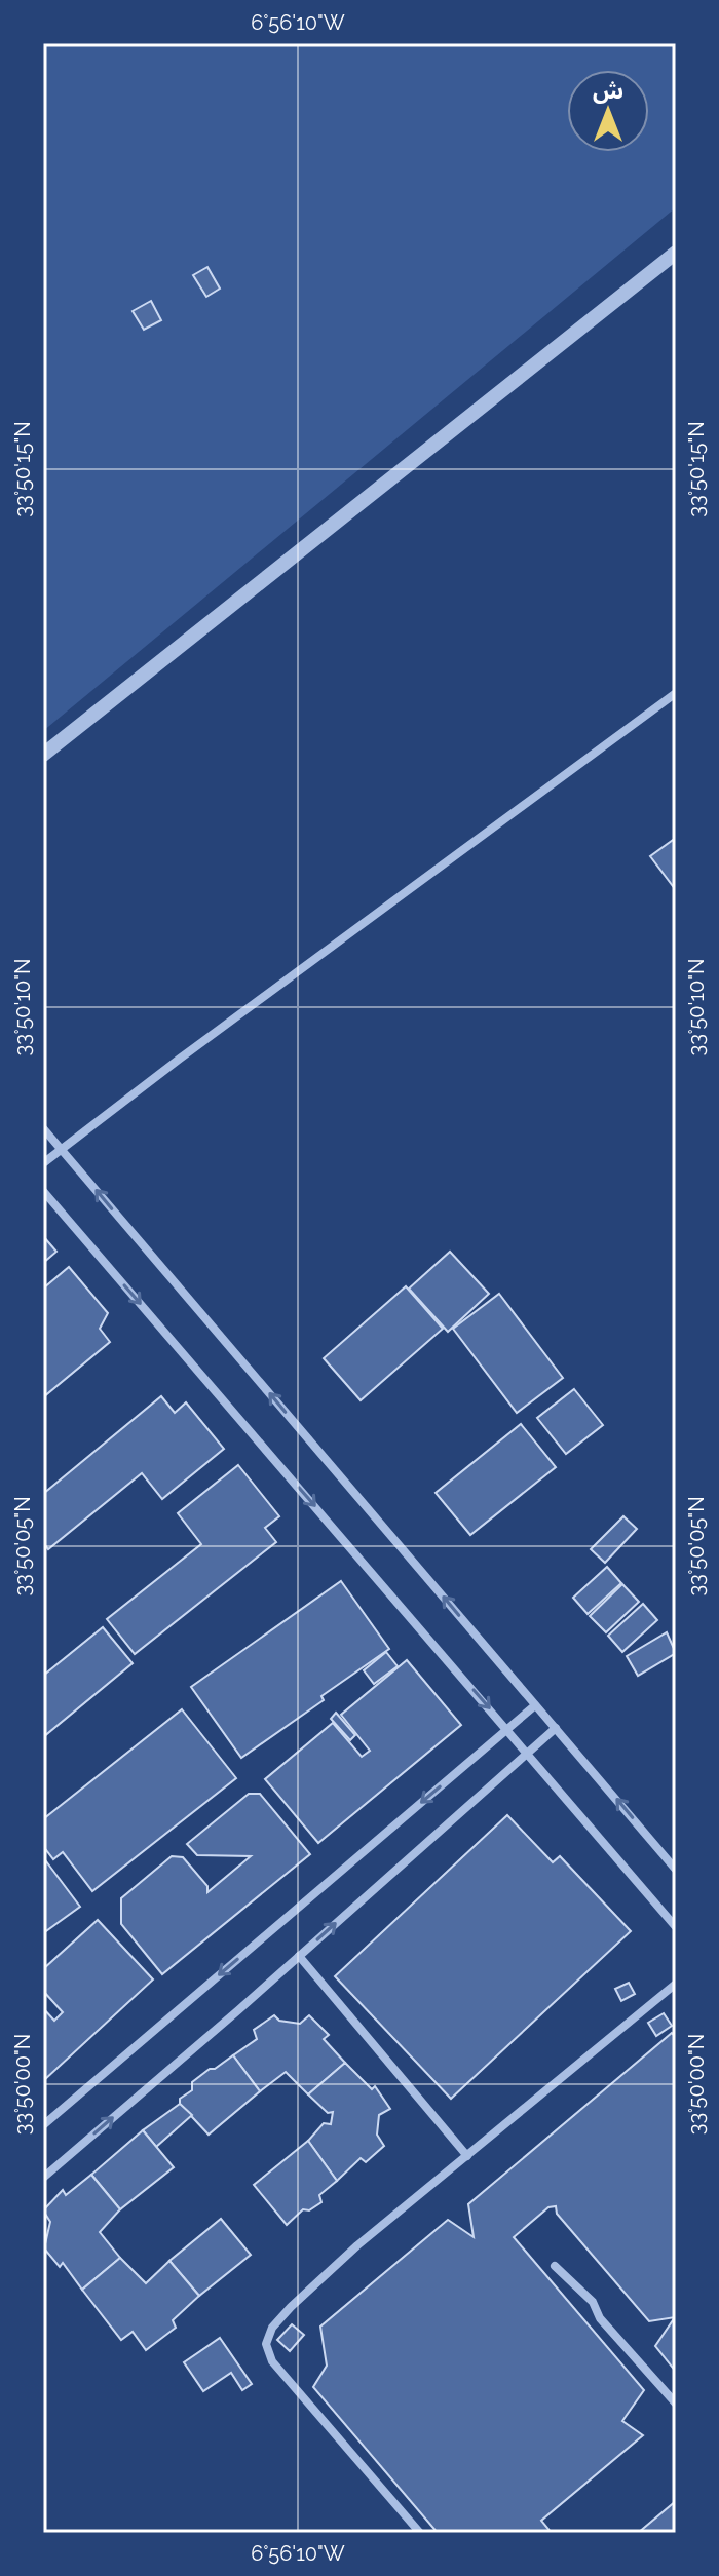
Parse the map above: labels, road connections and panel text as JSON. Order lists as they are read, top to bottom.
{
  "north": "top",
  "coordinates": [
    "6°56'10\"W",
    "33°50'15\"N",
    "33°50'10\"N",
    "33°50'05\"N",
    "33°50'00\"N"
  ]
}
